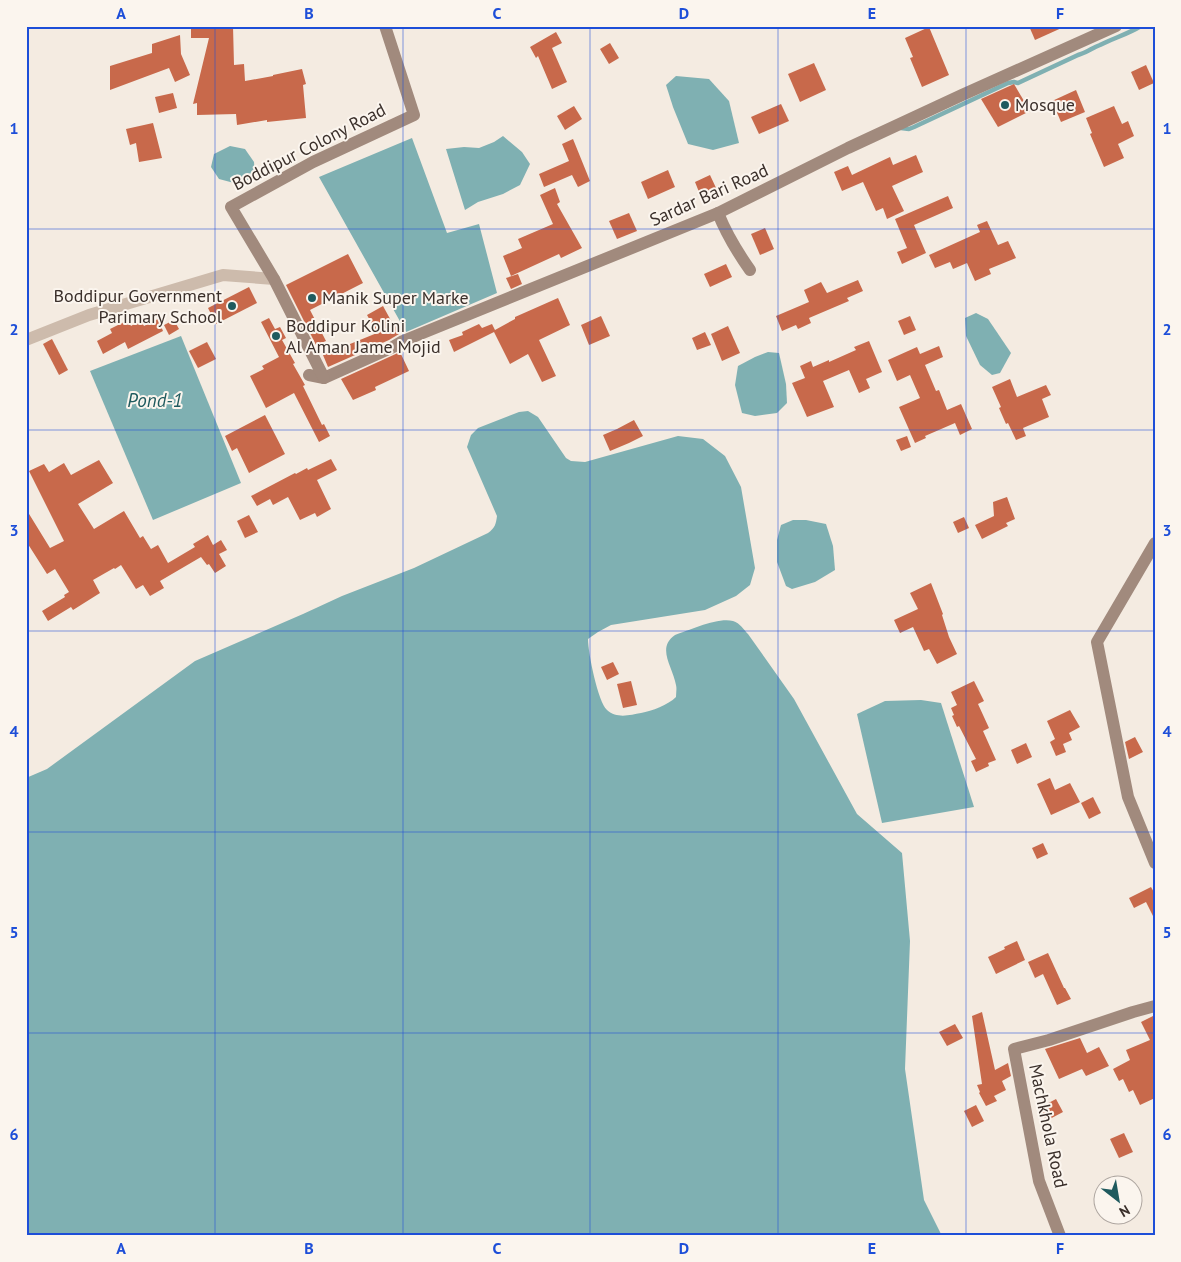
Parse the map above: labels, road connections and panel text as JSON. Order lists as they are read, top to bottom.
{
  "streets": {
    "main road": ["Boddipur Colony Road", "Sardar Bari Road", "Machkhola Road"]
  },
  "crossings": [
    ["Boddipur Colony Road", "Sardar Bari Road"]
  ],
  "water": ["Pond-1"],
  "places": [
    "Mosque",
    "Manik Super Marke",
    "Boddipur Government Parimary School",
    "Boddipur Kolini Al Aman Jame Mojid"
  ],
  "north": "bottom right",
  "grid": {
    "columns": [
      "A",
      "B",
      "C",
      "D",
      "E",
      "F"
    ],
    "rows": [
      "1",
      "2",
      "3",
      "4",
      "5",
      "6"
    ]
  }
}
